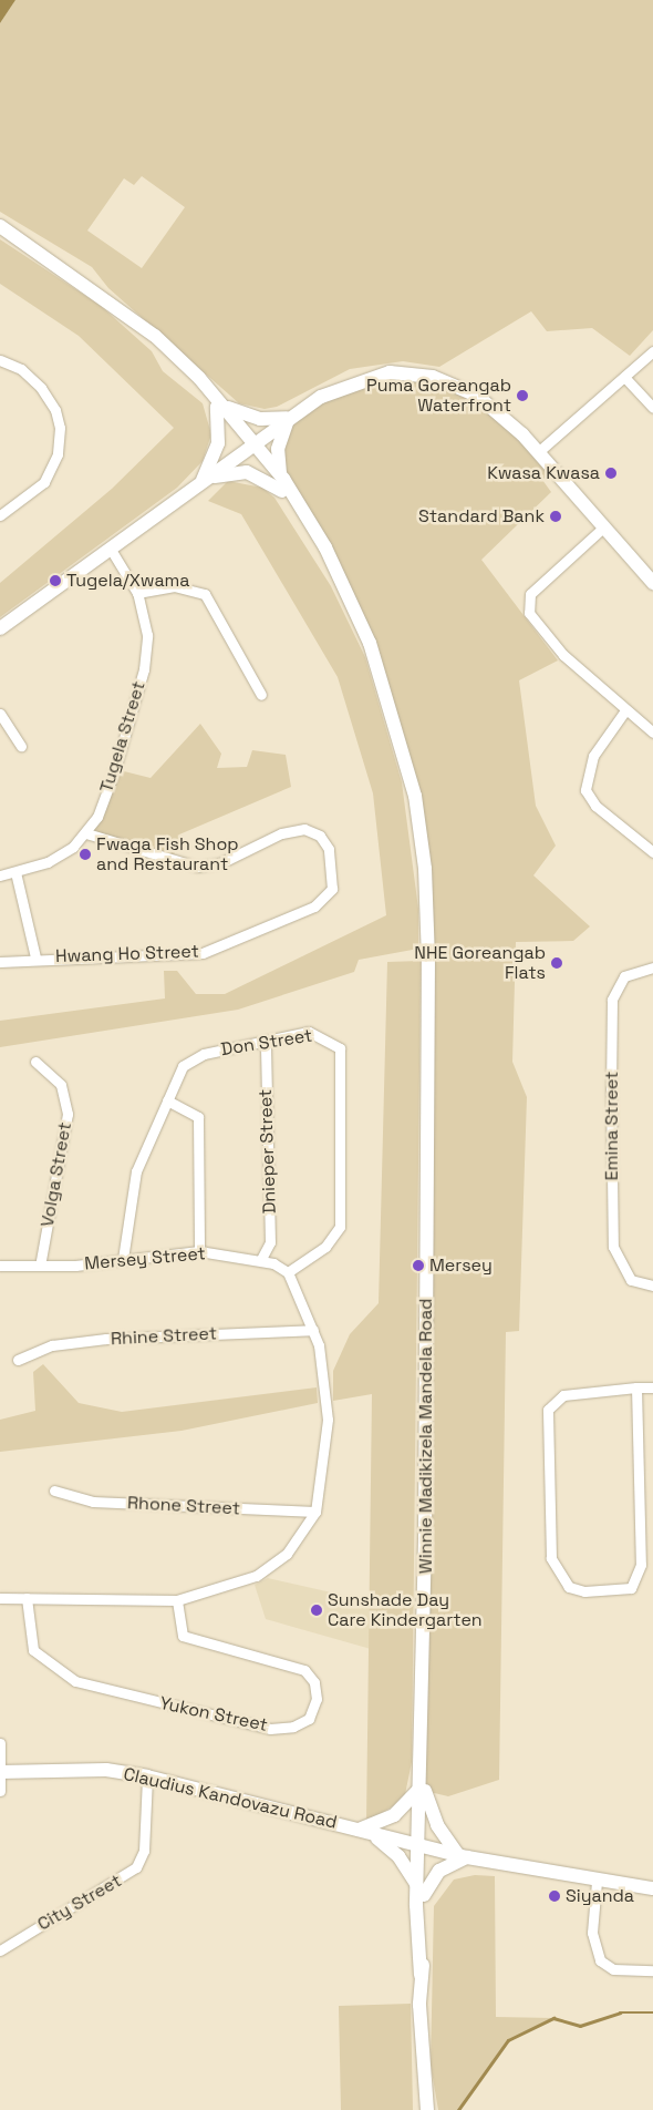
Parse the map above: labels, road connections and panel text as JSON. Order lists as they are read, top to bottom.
{
  "streets": {
    "main road": ["Winnie Madikizela Mandela Road", "Claudius Kandovazu Road"],
    "street": [
      "Tugela Street",
      "Hwang Ho Street",
      "Don Street",
      "Emina Street",
      "Dnieper Street",
      "Volga Street",
      "Mersey Street",
      "Rhine Street",
      "Rhone Street",
      "Yukon Street",
      "City Street"
    ]
  },
  "crossings": [
    ["Tugela Street", "Hwang Ho Street"],
    ["Don Street", "Dnieper Street"],
    ["Don Street", "Mersey Street"],
    ["Dnieper Street", "Mersey Street"],
    ["Volga Street", "Mersey Street"],
    ["Winnie Madikizela Mandela Road", "Claudius Kandovazu Road"],
    ["Claudius Kandovazu Road", "City Street"]
  ],
  "places": [
    "Puma Goreangab Waterfront",
    "Kwasa Kwasa",
    "Standard Bank",
    "Tugela/Xwama",
    "Fwaga Fish Shop and Restaurant",
    "NHE Goreangab Flats",
    "Mersey",
    "Sunshade Day Care Kindergarten",
    "Siyanda"
  ]
}
